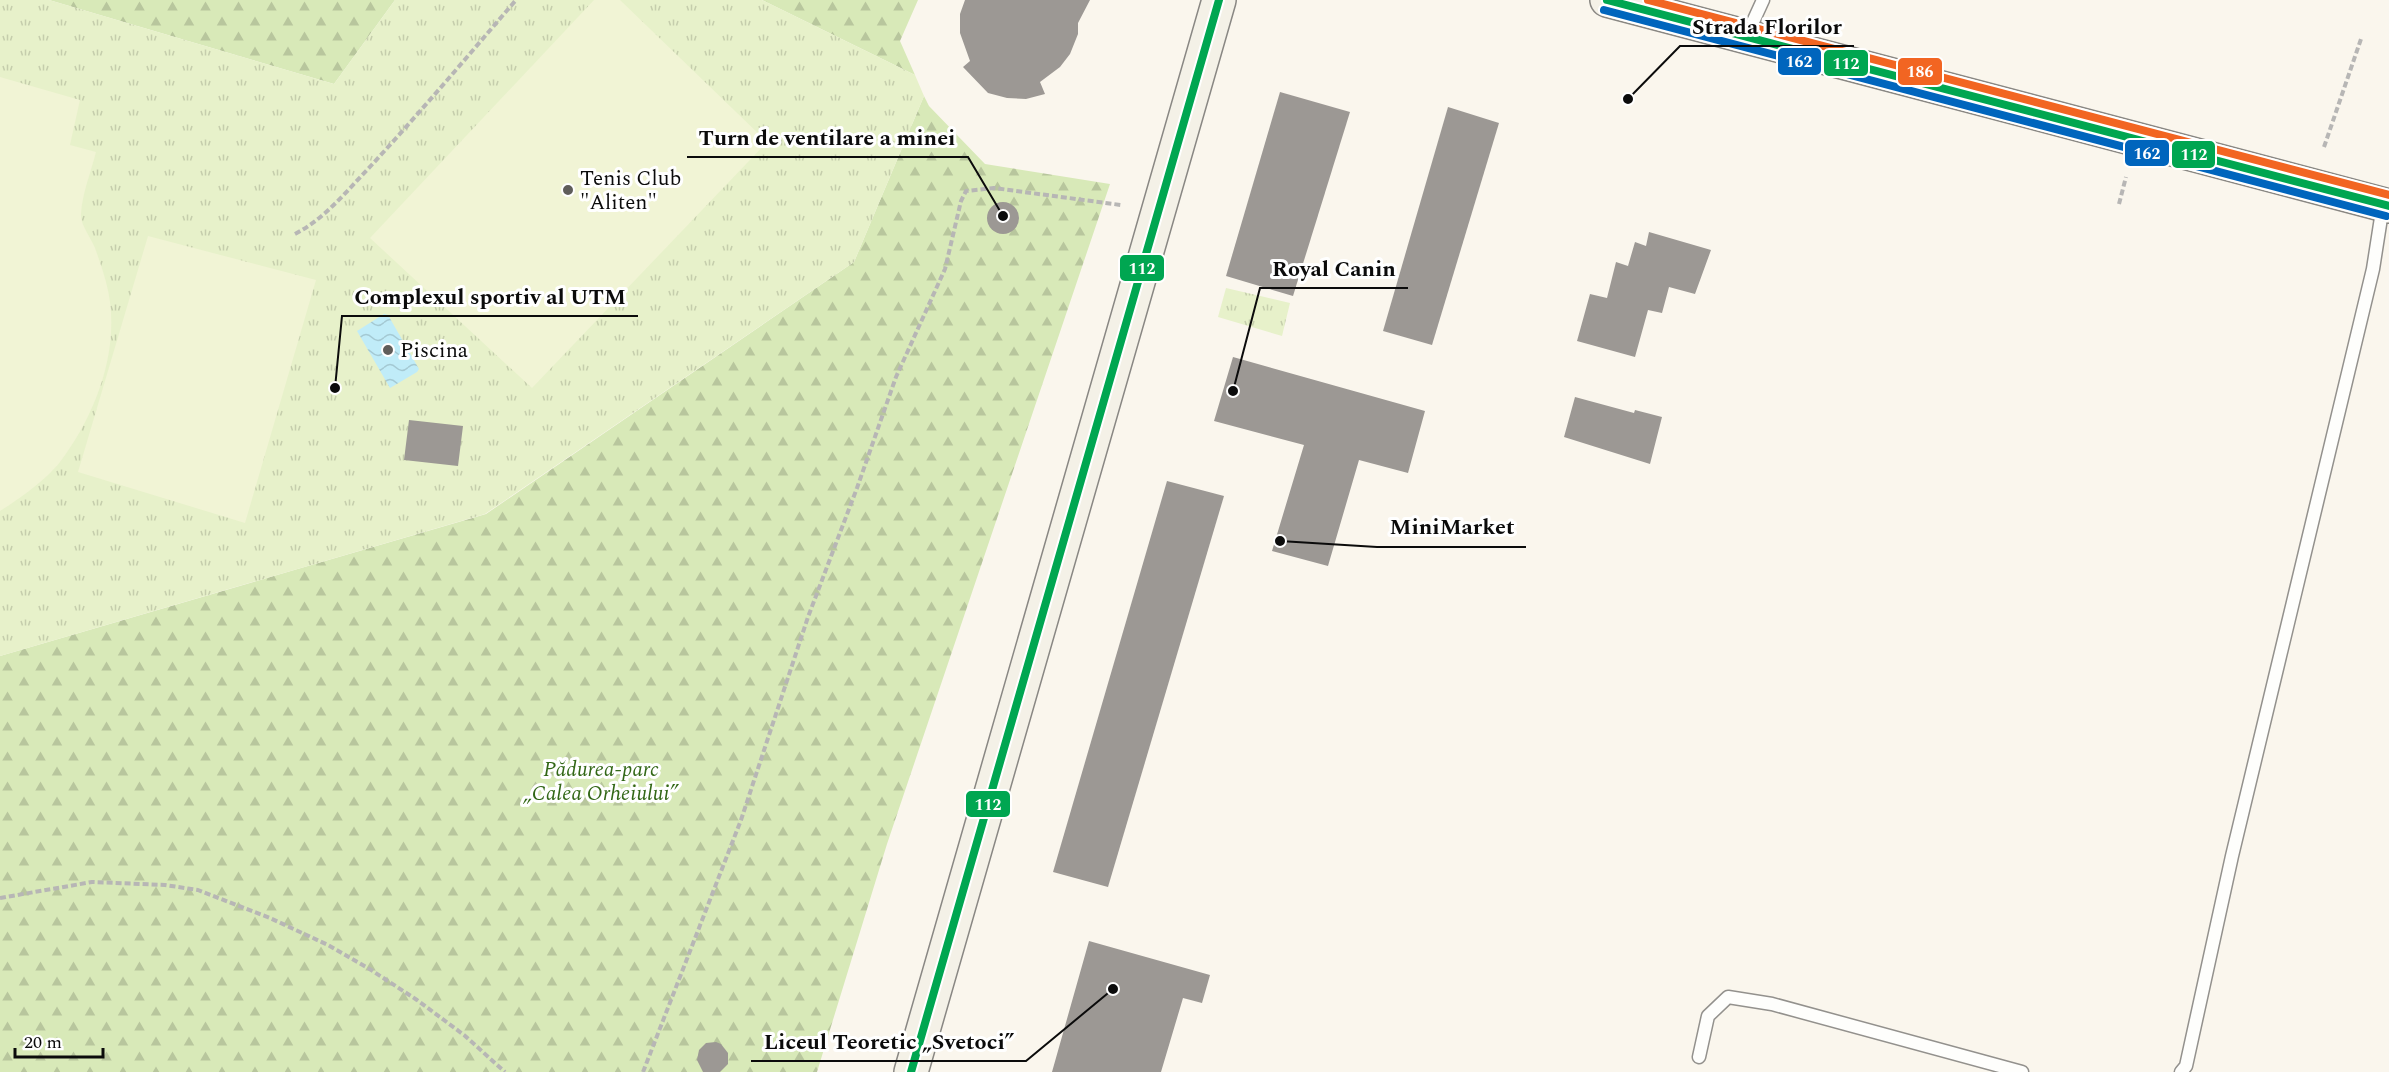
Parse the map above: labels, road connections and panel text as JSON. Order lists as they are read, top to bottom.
{
  "parks": ["Pădurea-parc „Calea Orheiului”"],
  "places": [
    "Strada Florilor",
    "Tenis Club \"Aliten\"",
    "Turn de ventilare a minei",
    "Piscina",
    "Complexul sportiv al UTM",
    "Royal Canin",
    "MiniMarket",
    "Liceul Teoretic „Svetoci”"
  ],
  "lines": ["transit line 112", "transit line 186", "transit line 162"],
  "scale_bar": "20 m"
}
